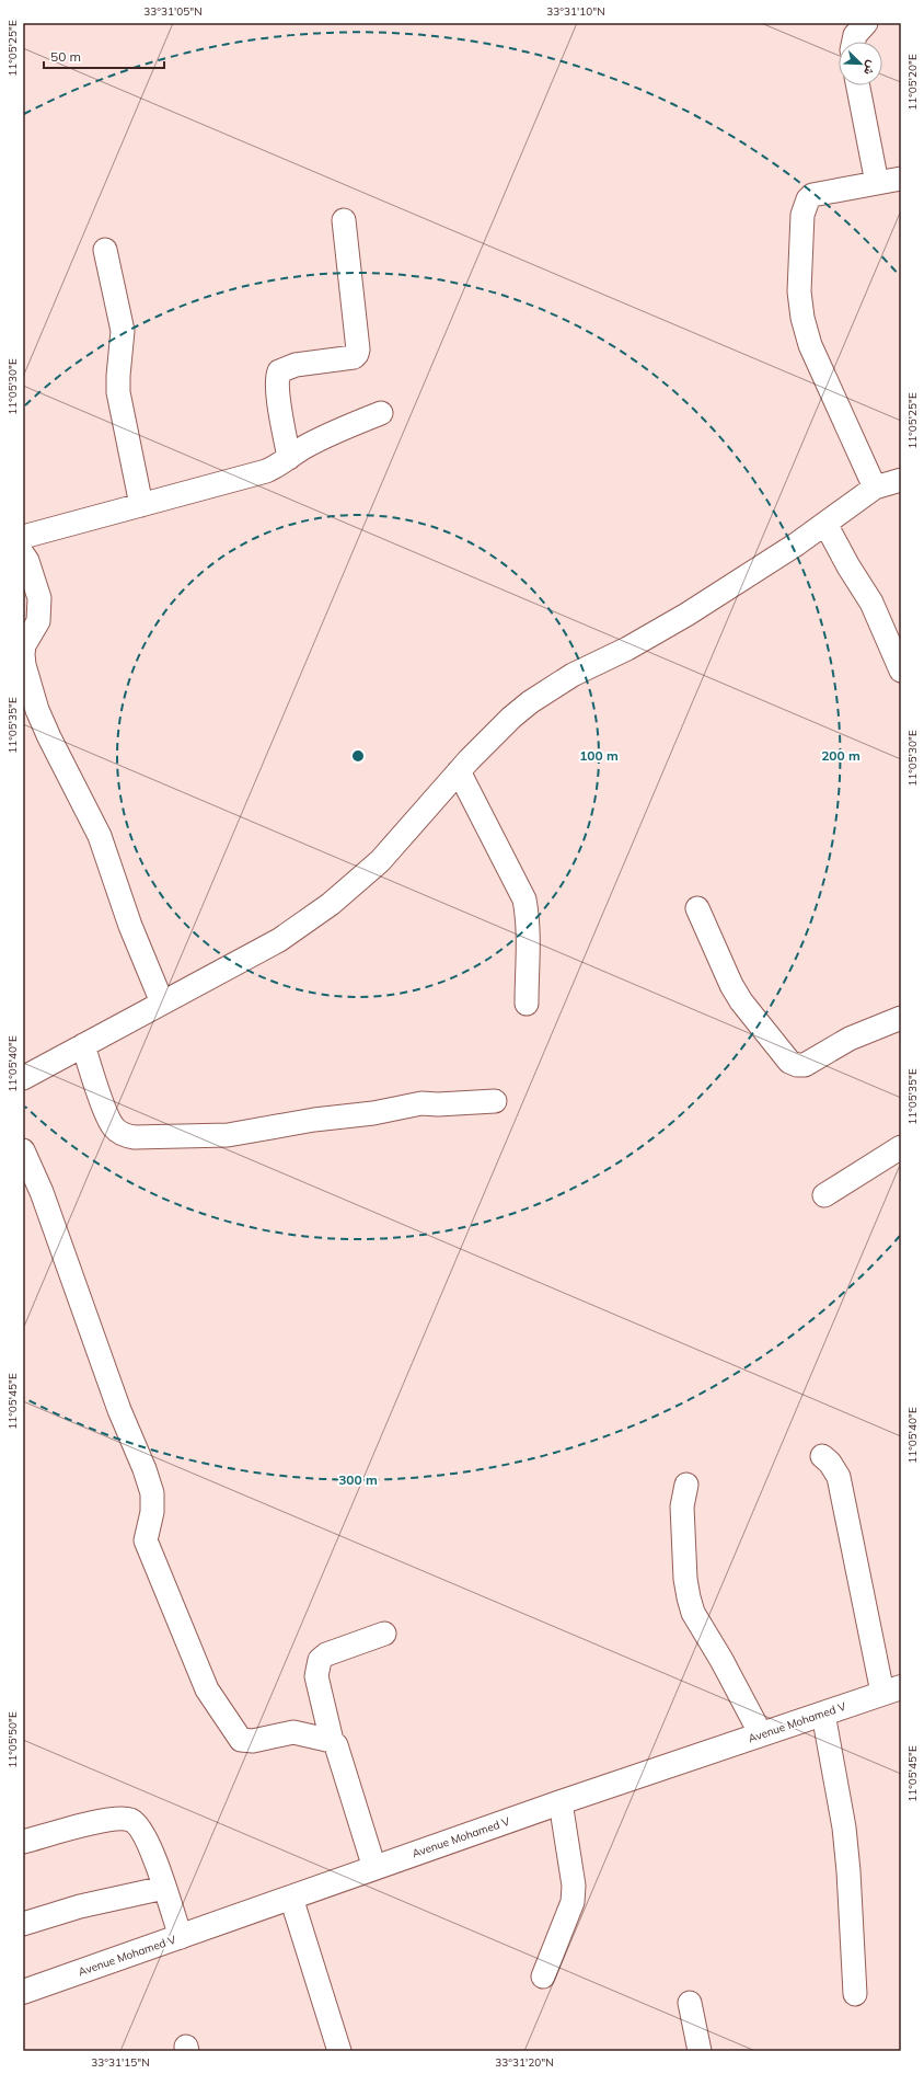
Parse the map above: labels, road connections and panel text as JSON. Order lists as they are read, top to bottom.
{
  "streets": {
    "main road": ["Avenue Mohamed V"]
  },
  "scale_bar": "50 m",
  "north": "bottom right",
  "coordinates": [
    "33°31'05\"N",
    "33°31'10\"N",
    "11°05'25\"E",
    "11°05'20\"E",
    "11°05'30\"E",
    "11°05'35\"E",
    "11°05'40\"E",
    "11°05'45\"E",
    "11°05'50\"E",
    "33°31'15\"N",
    "33°31'20\"N"
  ],
  "rings": ["100 m", "200 m", "300 m"]
}
